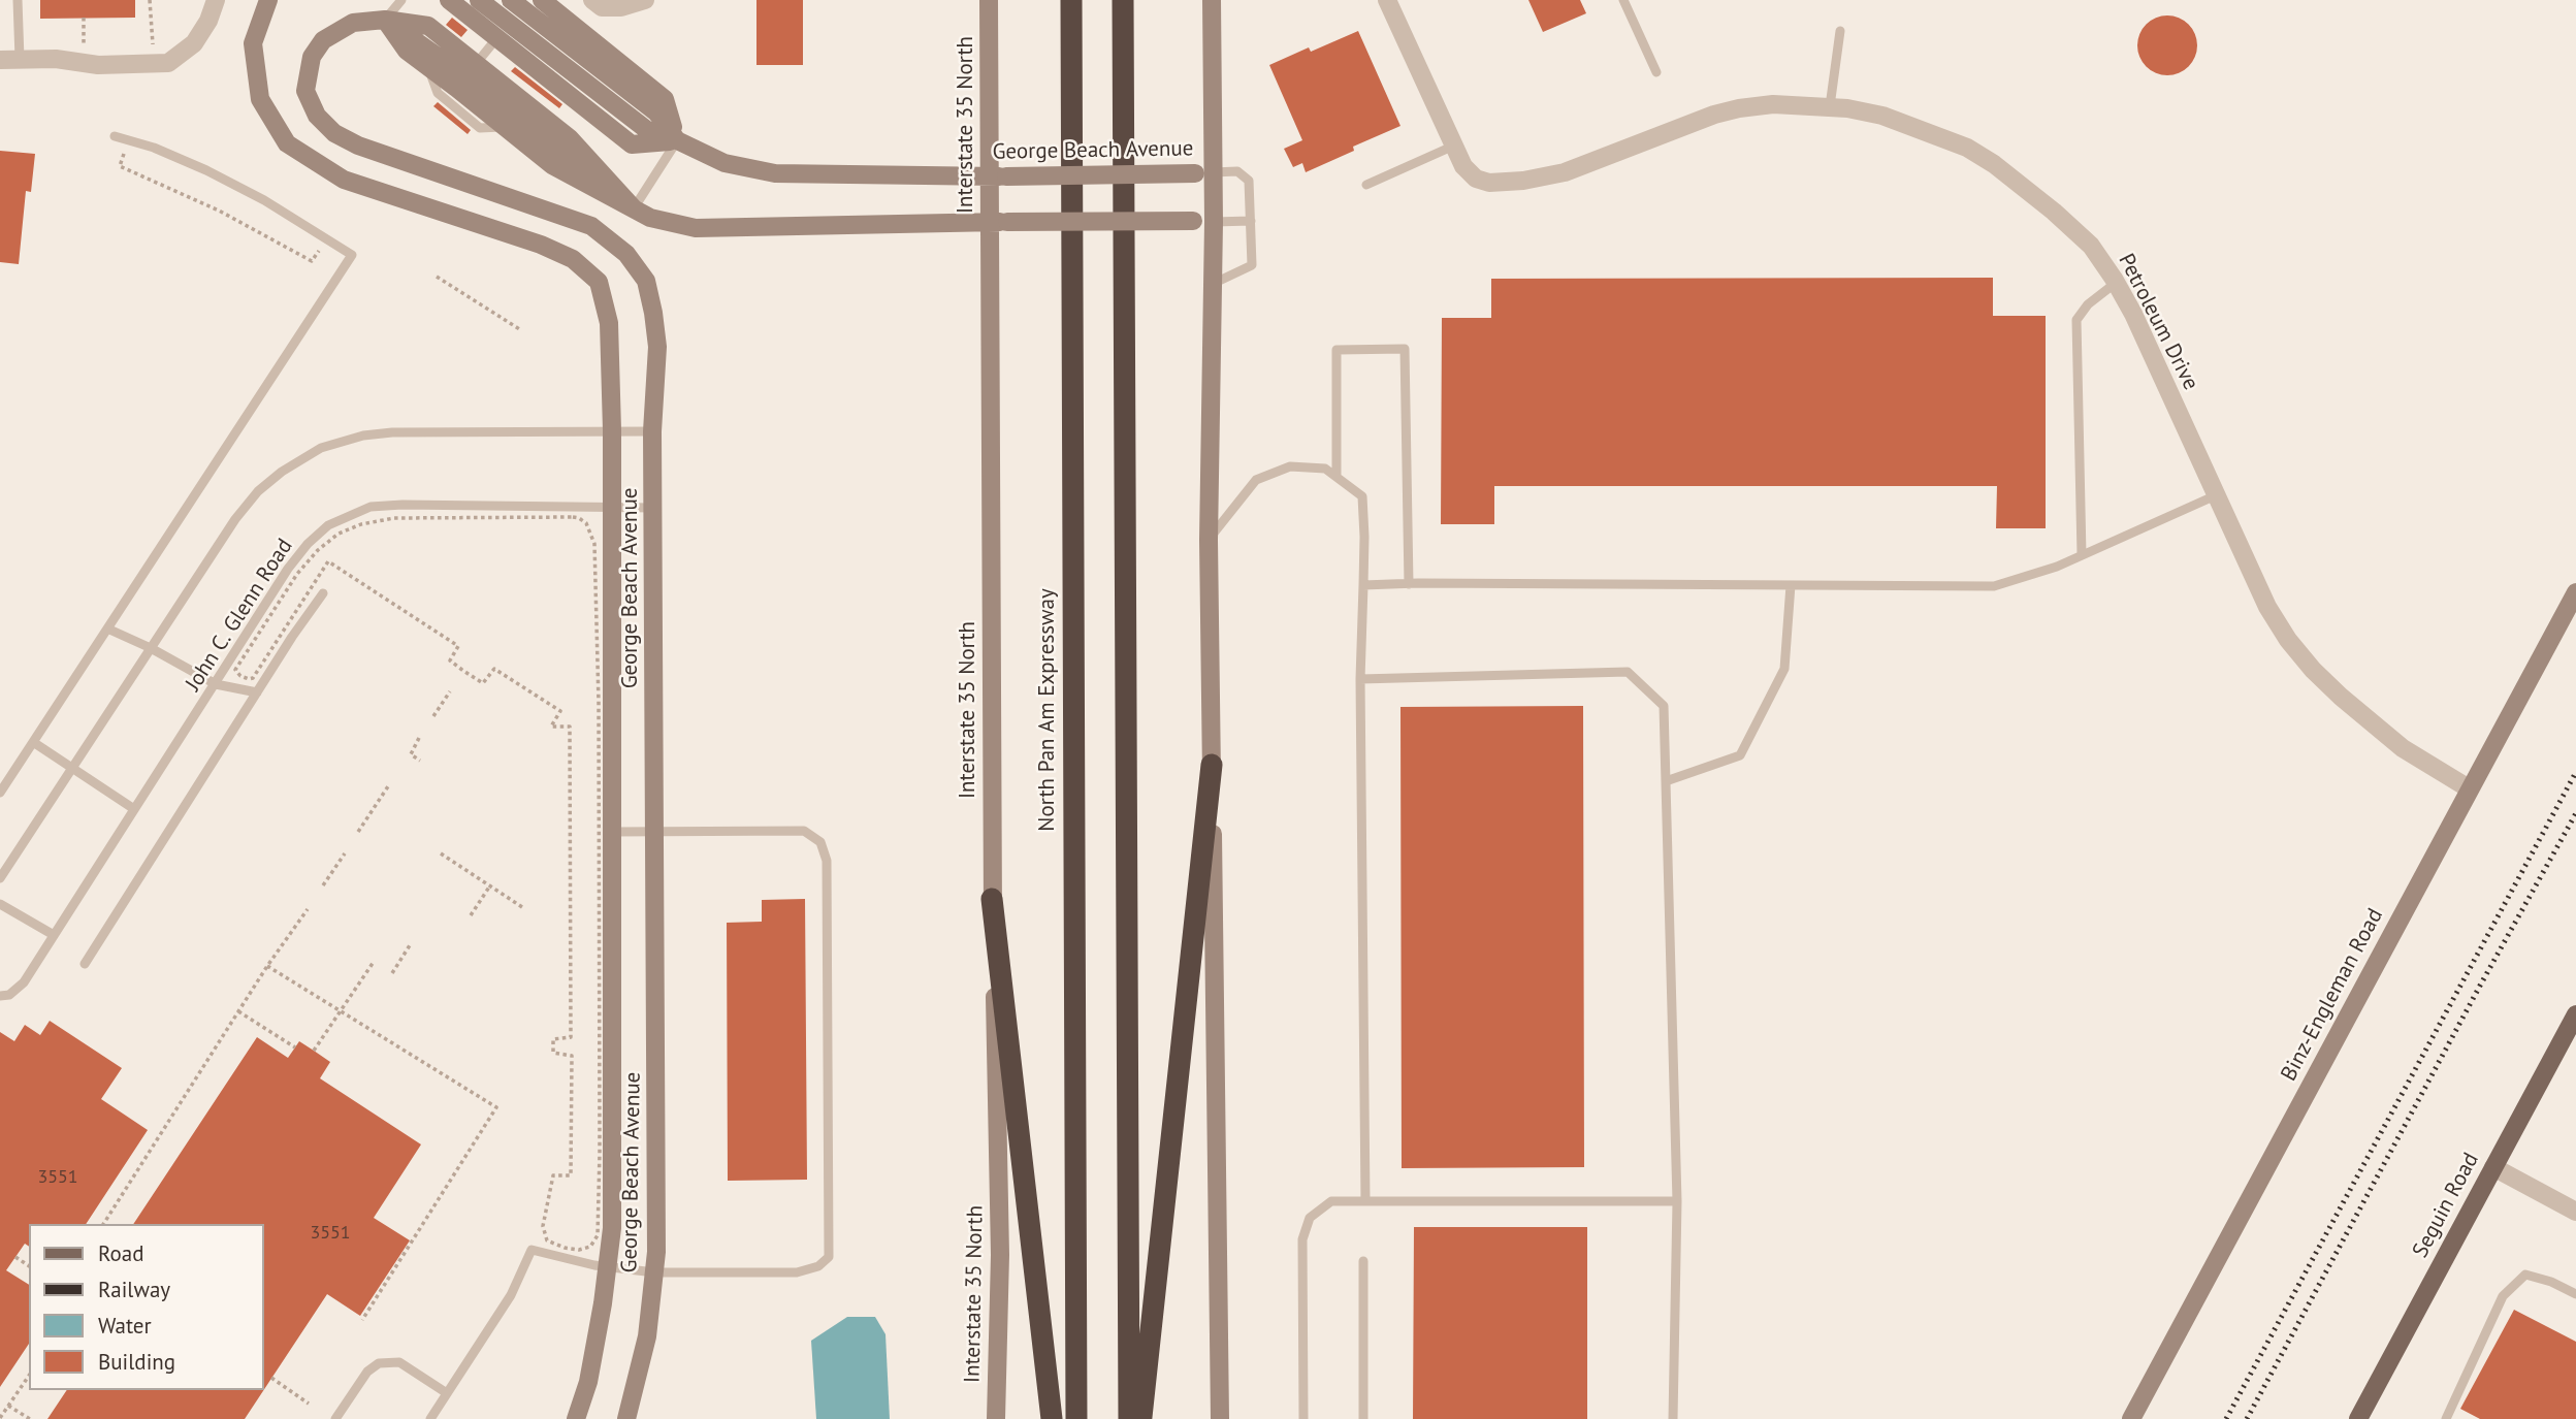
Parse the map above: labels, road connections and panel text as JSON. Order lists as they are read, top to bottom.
{
  "streets": {
    "highway": ["North Pan Am Expressway"],
    "main road": ["Seguin Road"],
    "street": [
      "Interstate 35 North",
      "George Beach Avenue",
      "Petroleum Drive",
      "Binz-Engleman Road"
    ],
    "lane": ["John C. Glenn Road"]
  },
  "crossings": [
    ["Interstate 35 North", "George Beach Avenue"],
    ["George Beach Avenue", "John C. Glenn Road"],
    ["Petroleum Drive", "Binz-Engleman Road"]
  ],
  "house_numbers": ["3551", "3551"],
  "legend": [
    "Road",
    "Railway",
    "Water",
    "Building"
  ]
}
